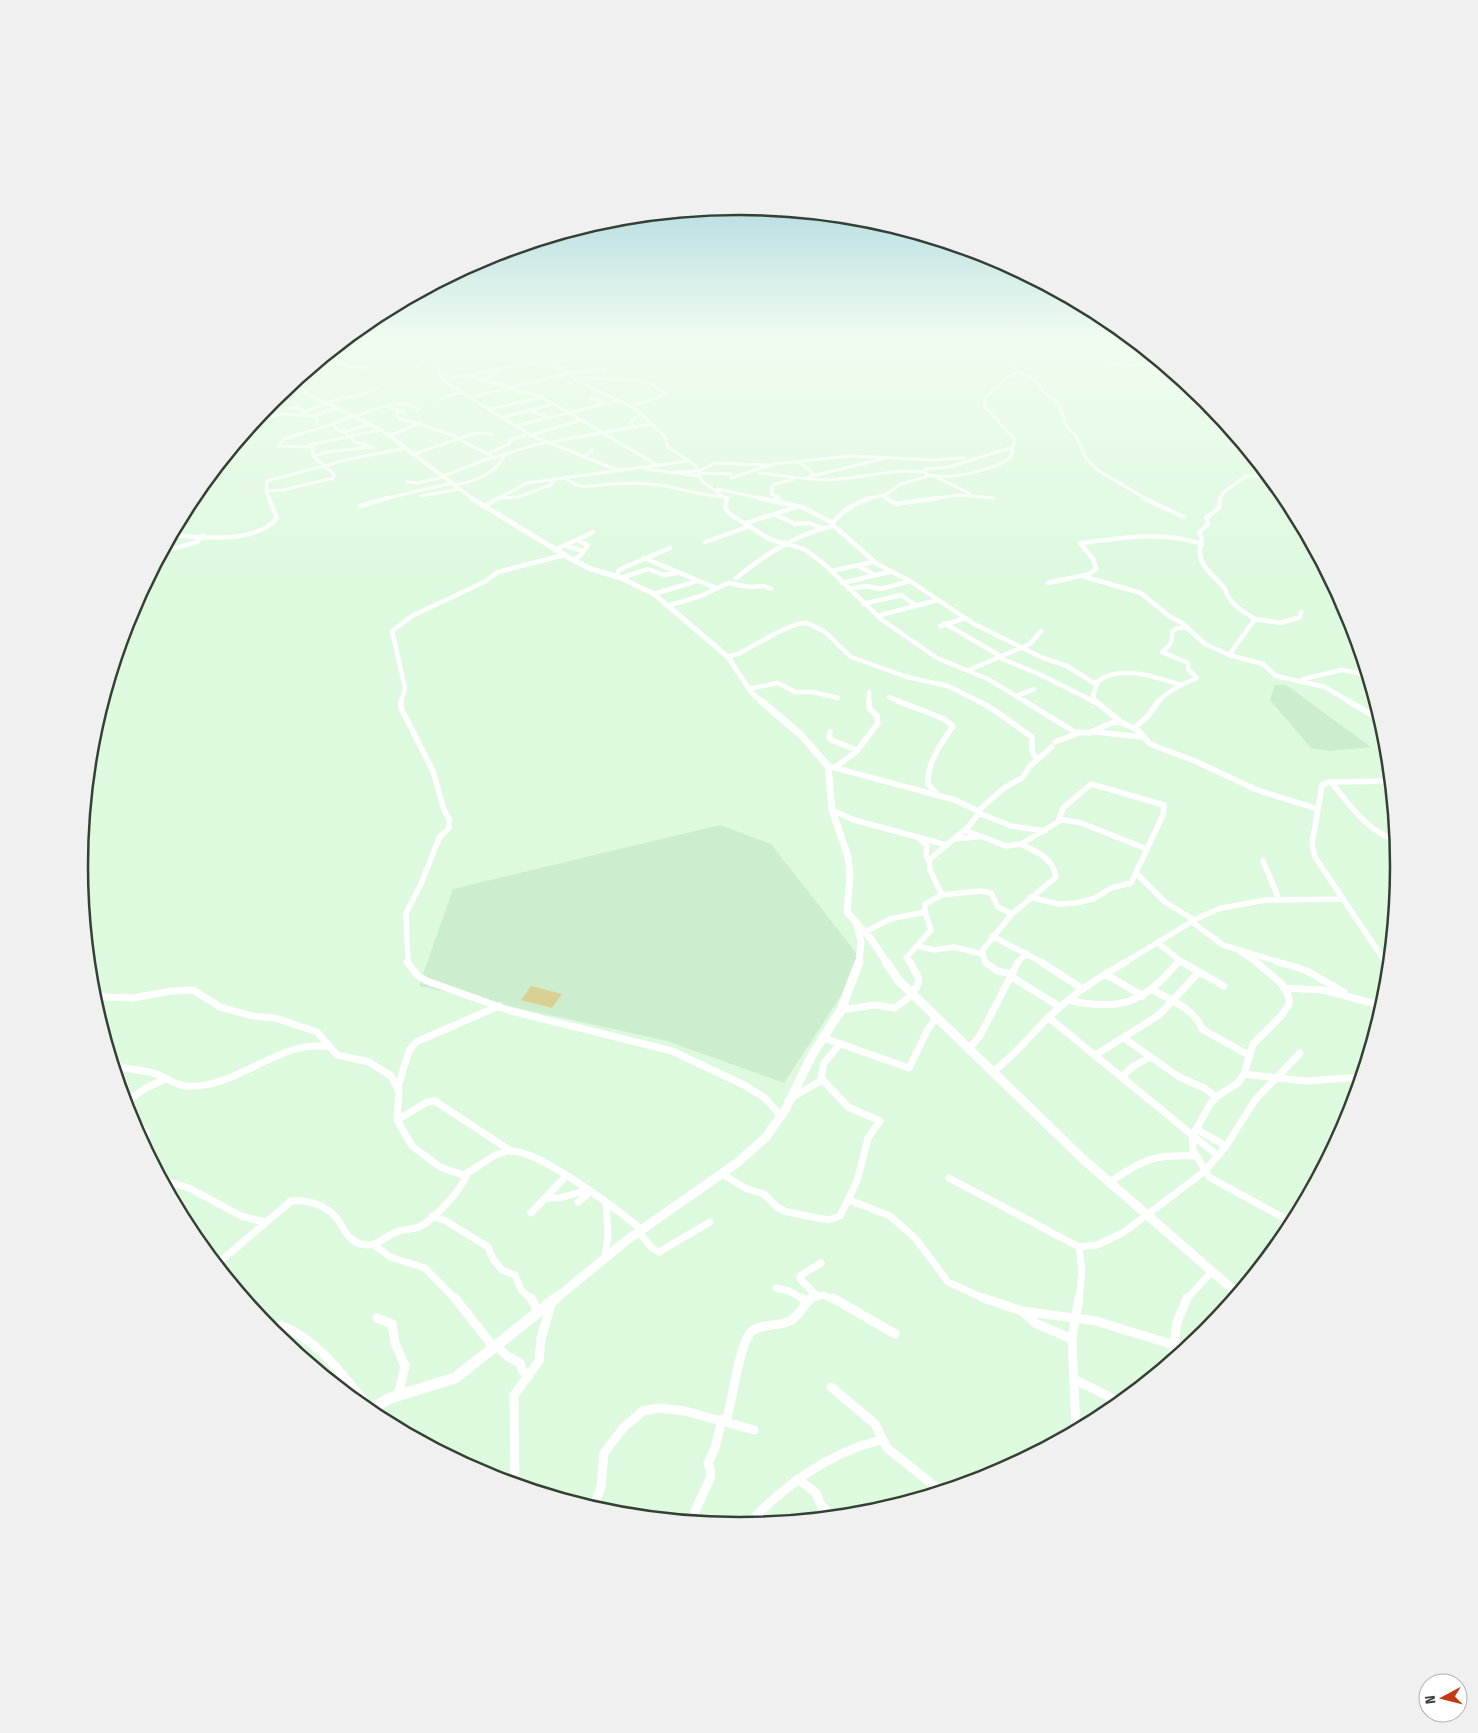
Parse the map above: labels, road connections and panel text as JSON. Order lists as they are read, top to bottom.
{
  "north": "left"
}
